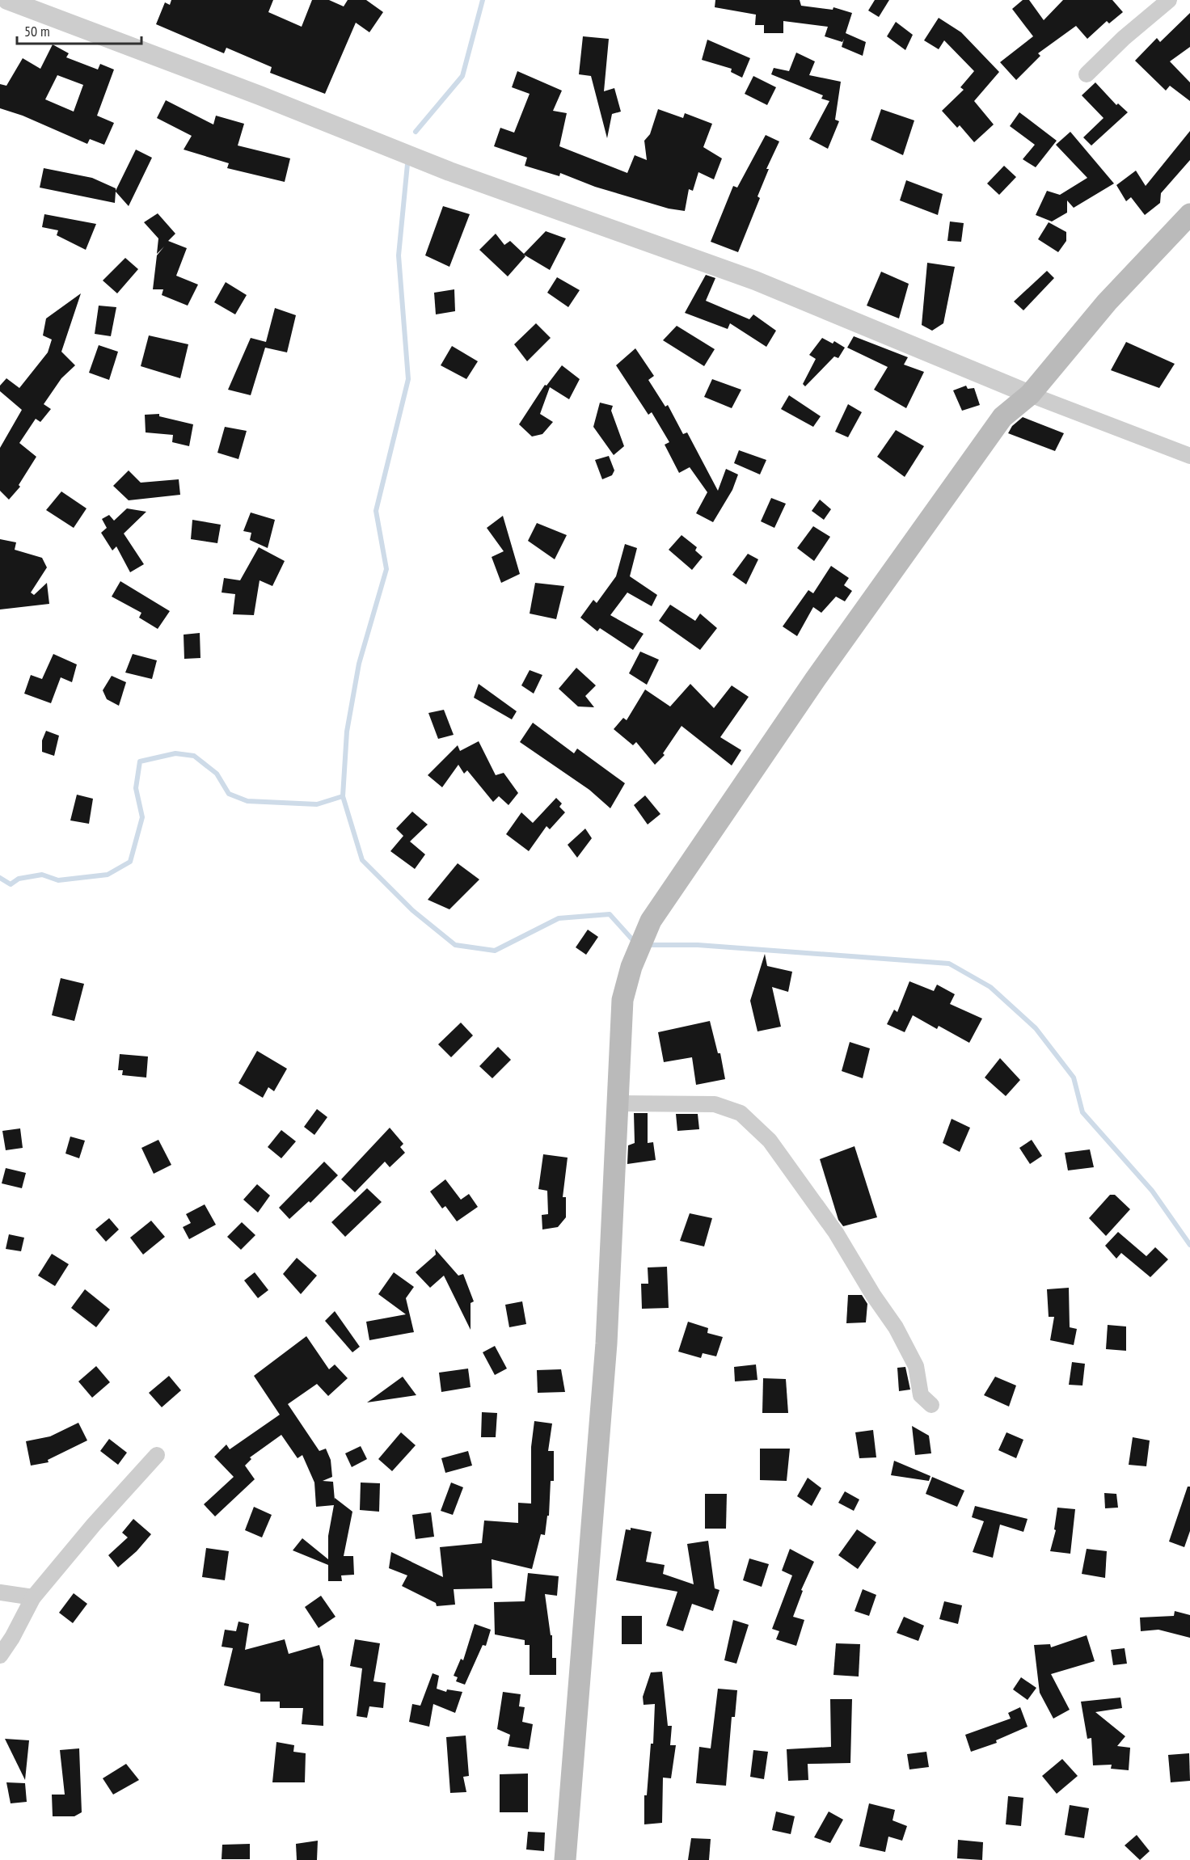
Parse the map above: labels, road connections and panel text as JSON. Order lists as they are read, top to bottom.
{
  "scale_bar": "50 m"
}
